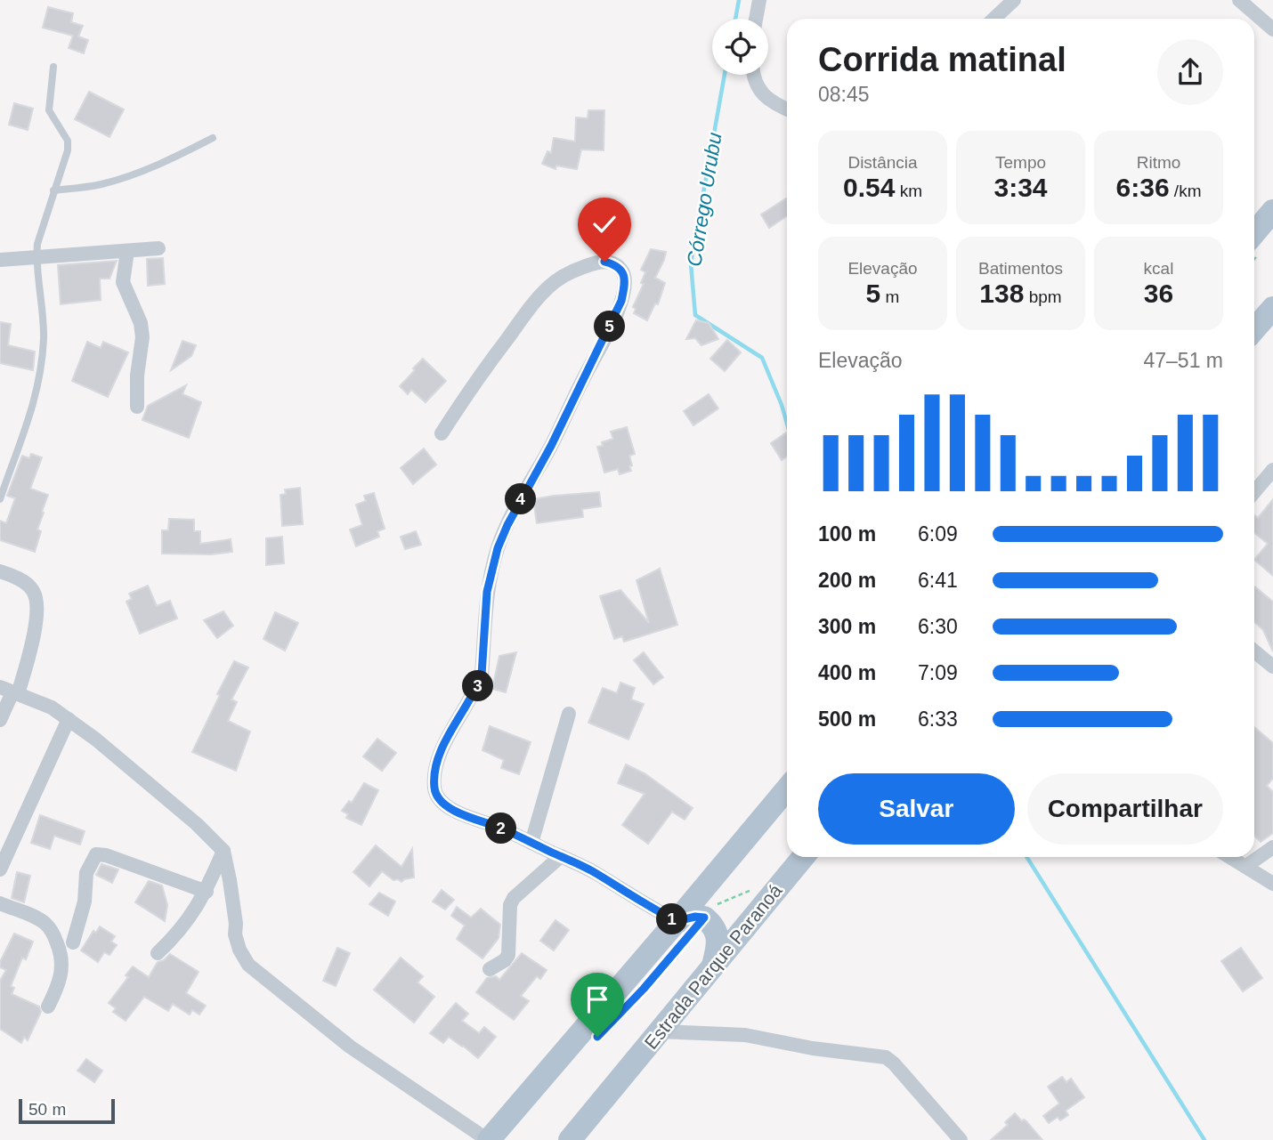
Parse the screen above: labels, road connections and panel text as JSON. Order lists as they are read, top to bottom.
{
  "streets": {
    "main road": ["Estrada Parque Paranoá"]
  },
  "water": ["Córrego Urubu"],
  "scale_bar": "50 m",
  "page": {
    "heading": ["Corrida matinal", "08:45"],
    "stats": [
      ["Distância", "0.54 km"],
      ["Tempo", "3:34"],
      ["Ritmo", "6:36 /km"],
      ["Elevação", "5 m"],
      ["Batimentos", "138 bpm"],
      ["kcal", "36"]
    ],
    "pins": [
      "5",
      "4",
      "3",
      "2",
      "1"
    ],
    "chart": ["Elevação", "47–51 m"],
    "list": [
      {
        "name": "100 m",
        "note": "6:09"
      },
      {
        "name": "200 m",
        "note": "6:41"
      },
      {
        "name": "300 m",
        "note": "6:30"
      },
      {
        "name": "400 m",
        "note": "7:09"
      },
      {
        "name": "500 m",
        "note": "6:33"
      }
    ],
    "buttons": ["Salvar", "Compartilhar"],
    "scale": "50 m"
  }
}
